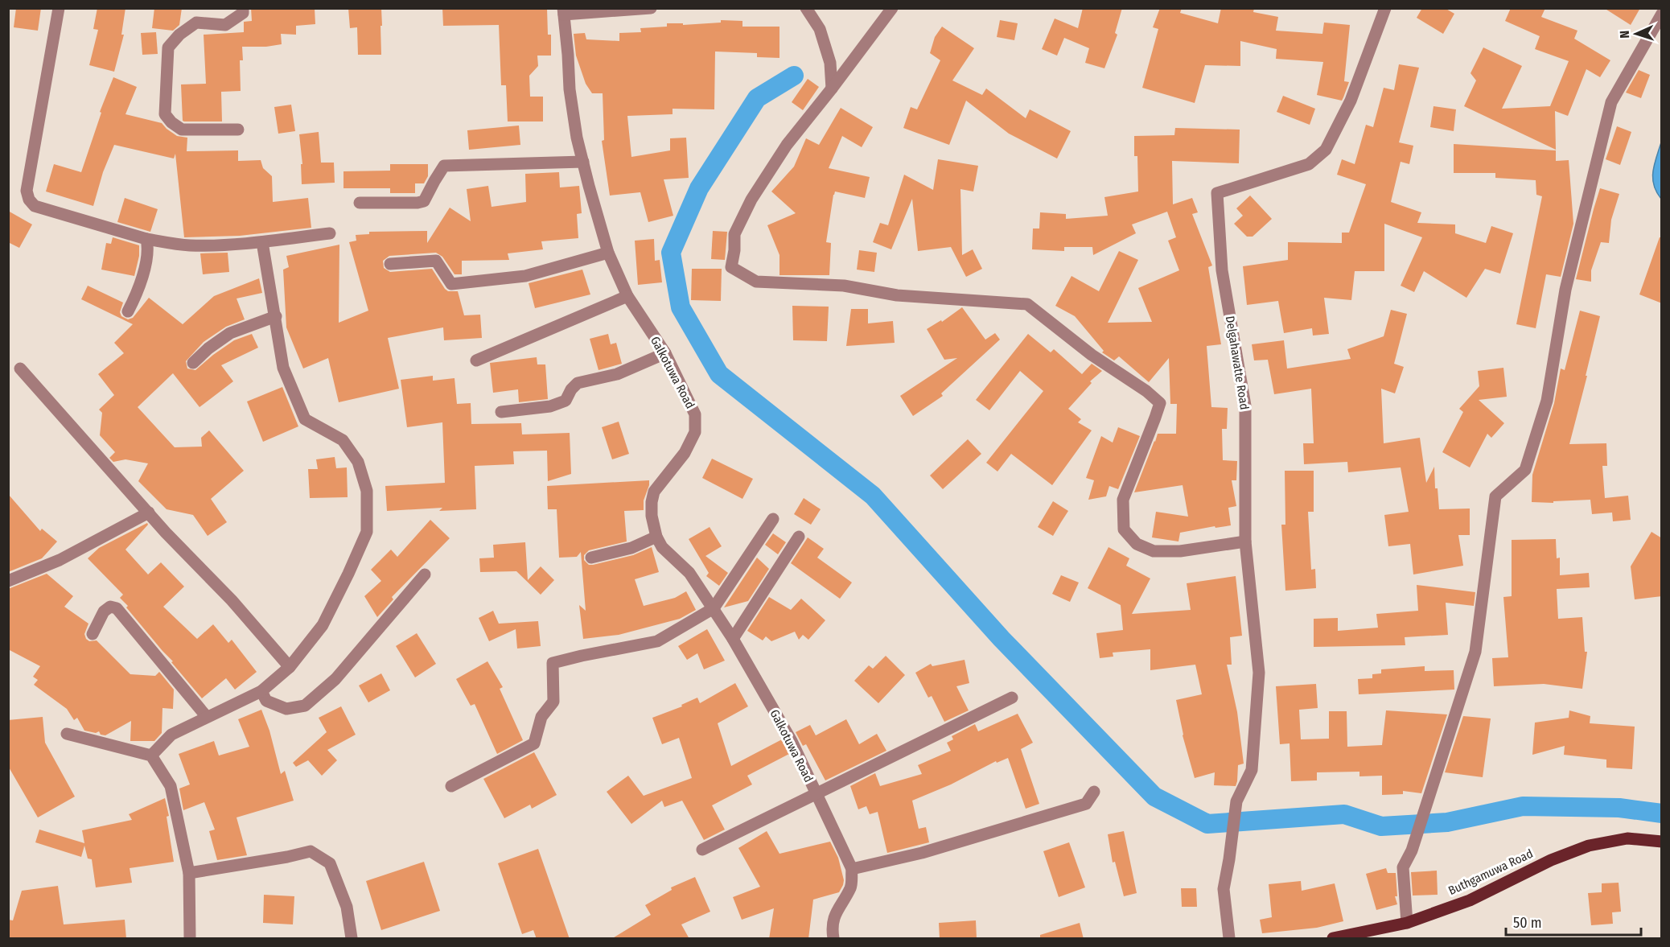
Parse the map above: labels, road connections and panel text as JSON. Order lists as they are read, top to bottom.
{
  "streets": {
    "main road": ["Buthgamuwa Road"],
    "street": ["Delgahawatte Road", "Galkotuwa Road"]
  },
  "scale_bar": "50 m",
  "north": "left"
}
